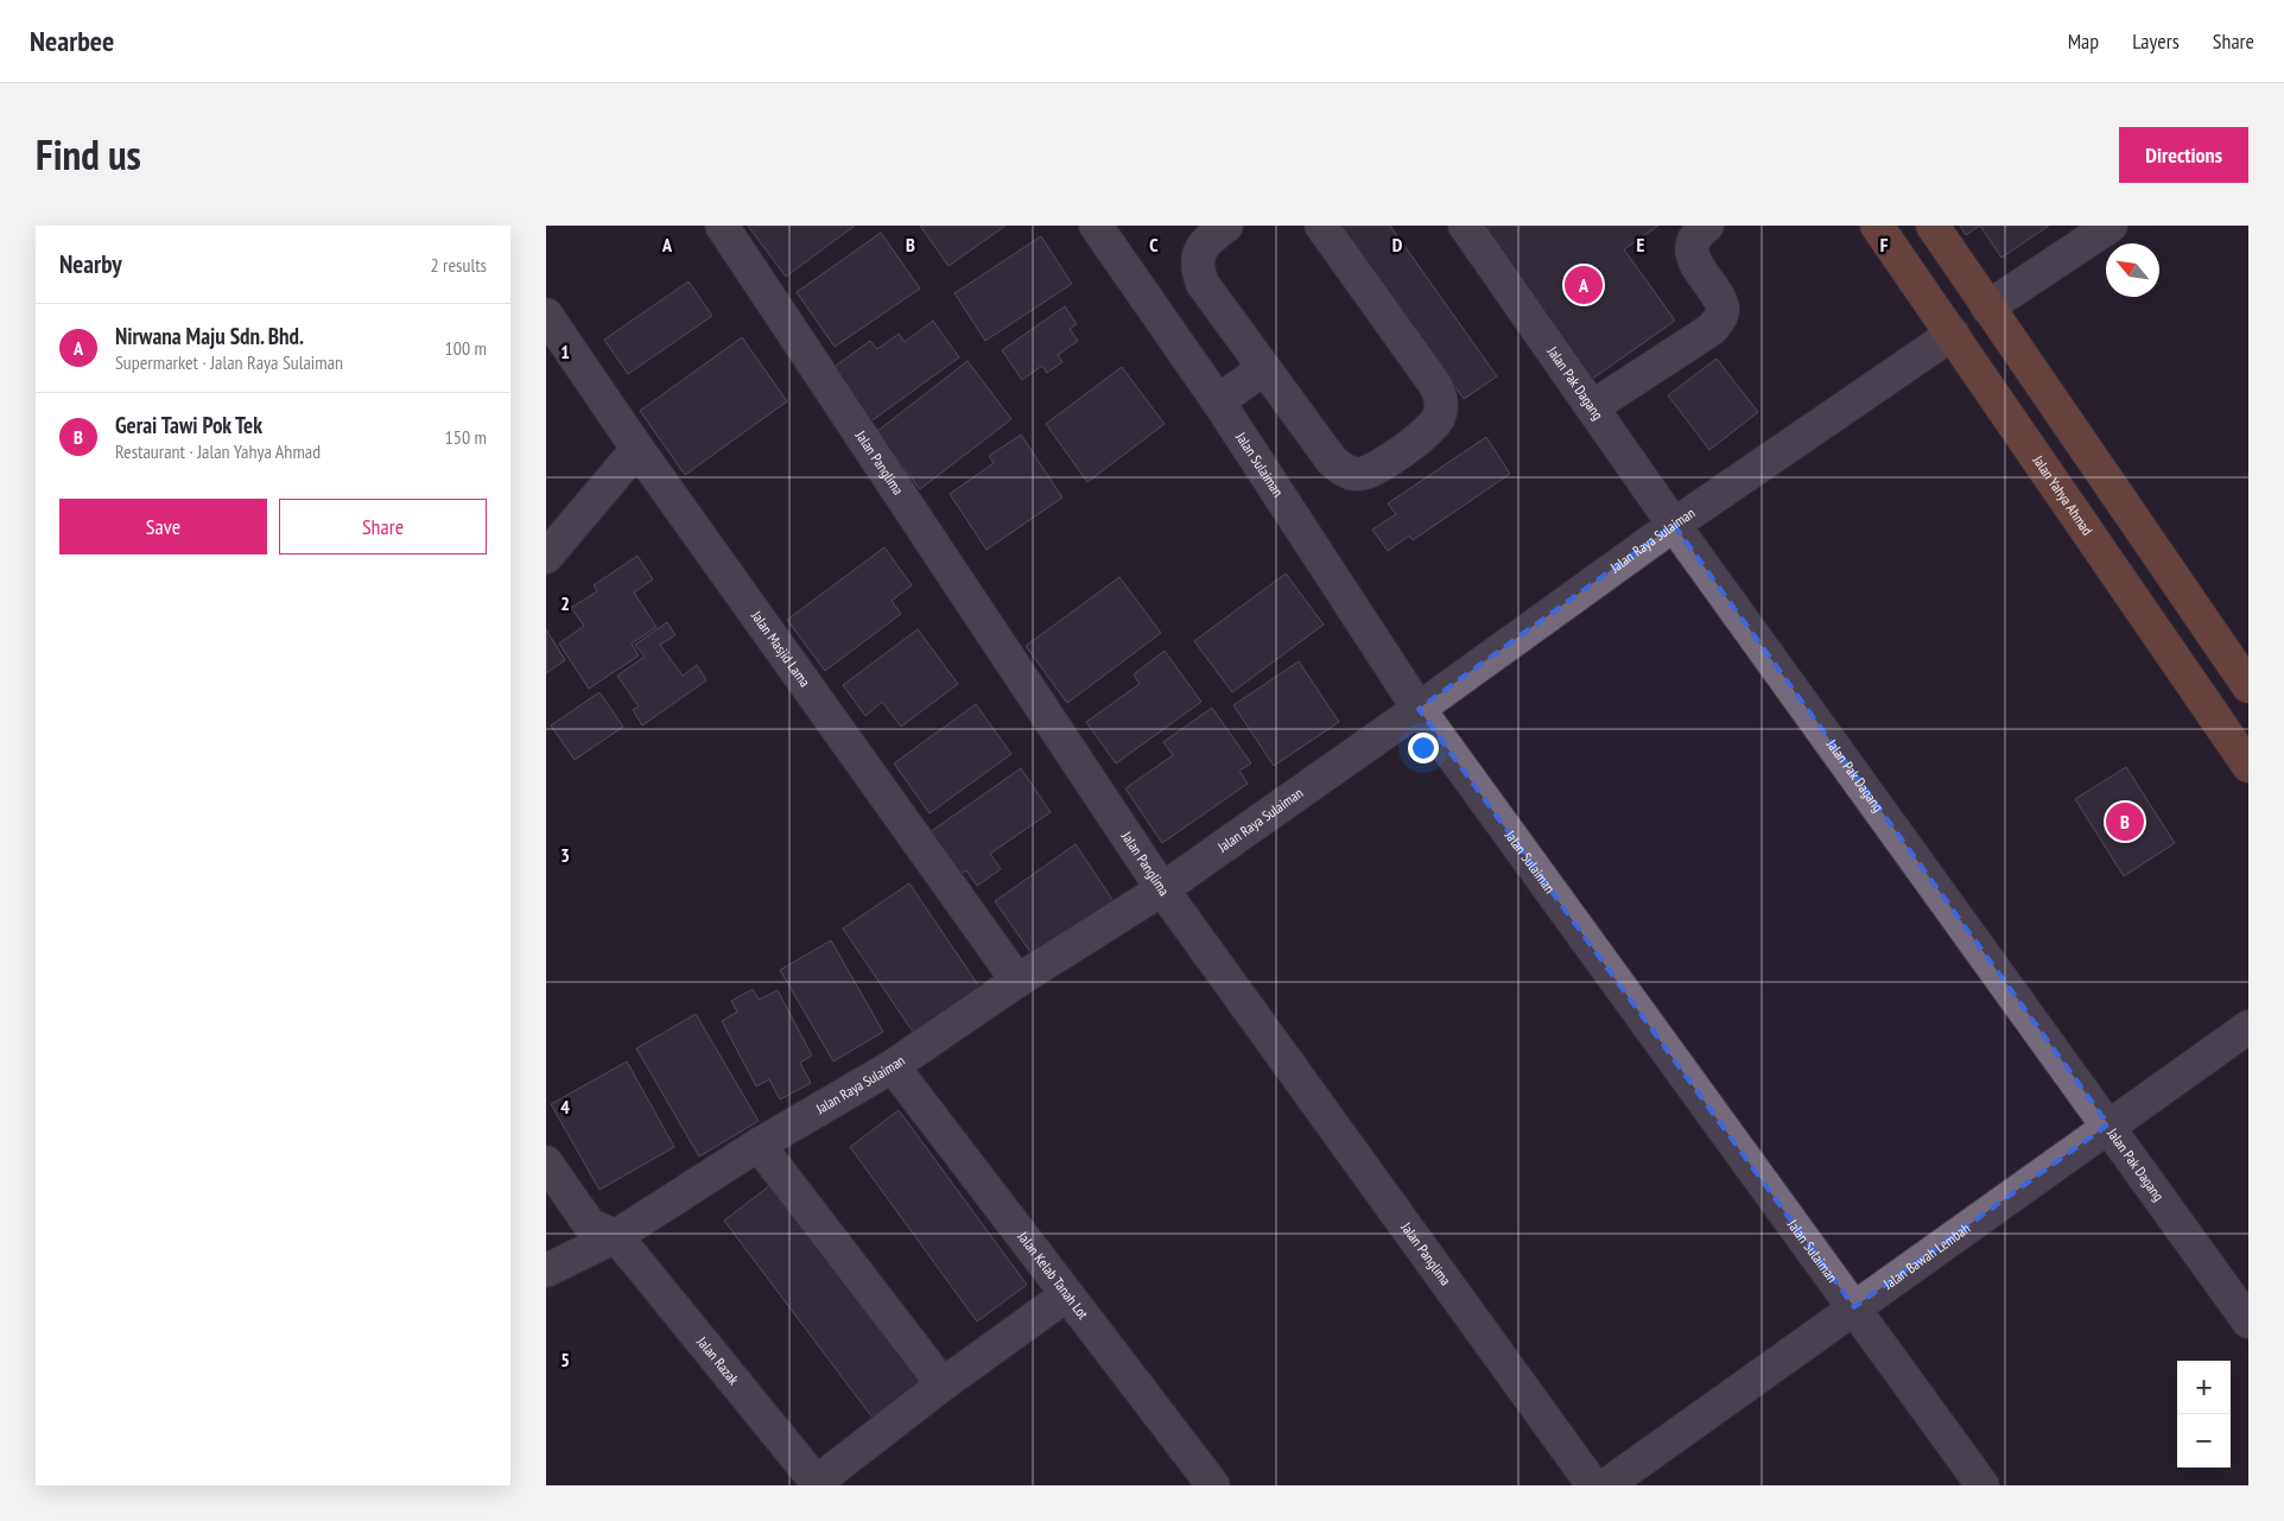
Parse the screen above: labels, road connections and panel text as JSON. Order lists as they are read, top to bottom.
{
  "streets": {
    "main road": ["Jalan Yahya Ahmad"],
    "street": [
      "Jalan Pak Dagang",
      "Jalan Panglima",
      "Jalan Sulaiman",
      "Jalan Raya Sulaiman",
      "Jalan Masjid Lama",
      "Jalan Bawah Lembah",
      "Jalan Kelab Tanah Lot",
      "Jalan Razak"
    ]
  },
  "crossings": [
    ["Jalan Pak Dagang", "Jalan Raya Sulaiman"],
    ["Jalan Pak Dagang", "Jalan Bawah Lembah"],
    ["Jalan Panglima", "Jalan Raya Sulaiman"],
    ["Jalan Sulaiman", "Jalan Raya Sulaiman"],
    ["Jalan Sulaiman", "Jalan Bawah Lembah"],
    ["Jalan Yahya Ahmad", "Jalan Raya Sulaiman"],
    ["Jalan Raya Sulaiman", "Jalan Masjid Lama"],
    ["Jalan Raya Sulaiman", "Jalan Kelab Tanah Lot"],
    ["Jalan Raya Sulaiman", "Jalan Razak"]
  ],
  "north": "top left",
  "page": {
    "header": "Nearbee",
    "nav": ["Map", "Layers", "Share"],
    "title": "Find us",
    "buttons": [
      "Directions",
      ["Save", "Share"]
    ],
    "heading": ["Nearby", "2 results"],
    "pins": ["A", "B"],
    "list": [
      {
        "mark": "A",
        "name": "Nirwana Maju Sdn. Bhd.",
        "note": "Supermarket · Jalan Raya Sulaiman",
        "value": "100 m"
      },
      {
        "mark": "B",
        "name": "Gerai Tawi Pok Tek",
        "note": "Restaurant · Jalan Yahya Ahmad",
        "value": "150 m"
      }
    ],
    "map_buttons": ["+", "−"]
  },
  "grid": {
    "columns": [
      "A",
      "B",
      "C",
      "D",
      "E",
      "F"
    ],
    "rows": [
      "1",
      "2",
      "3",
      "4",
      "5"
    ]
  }
}
